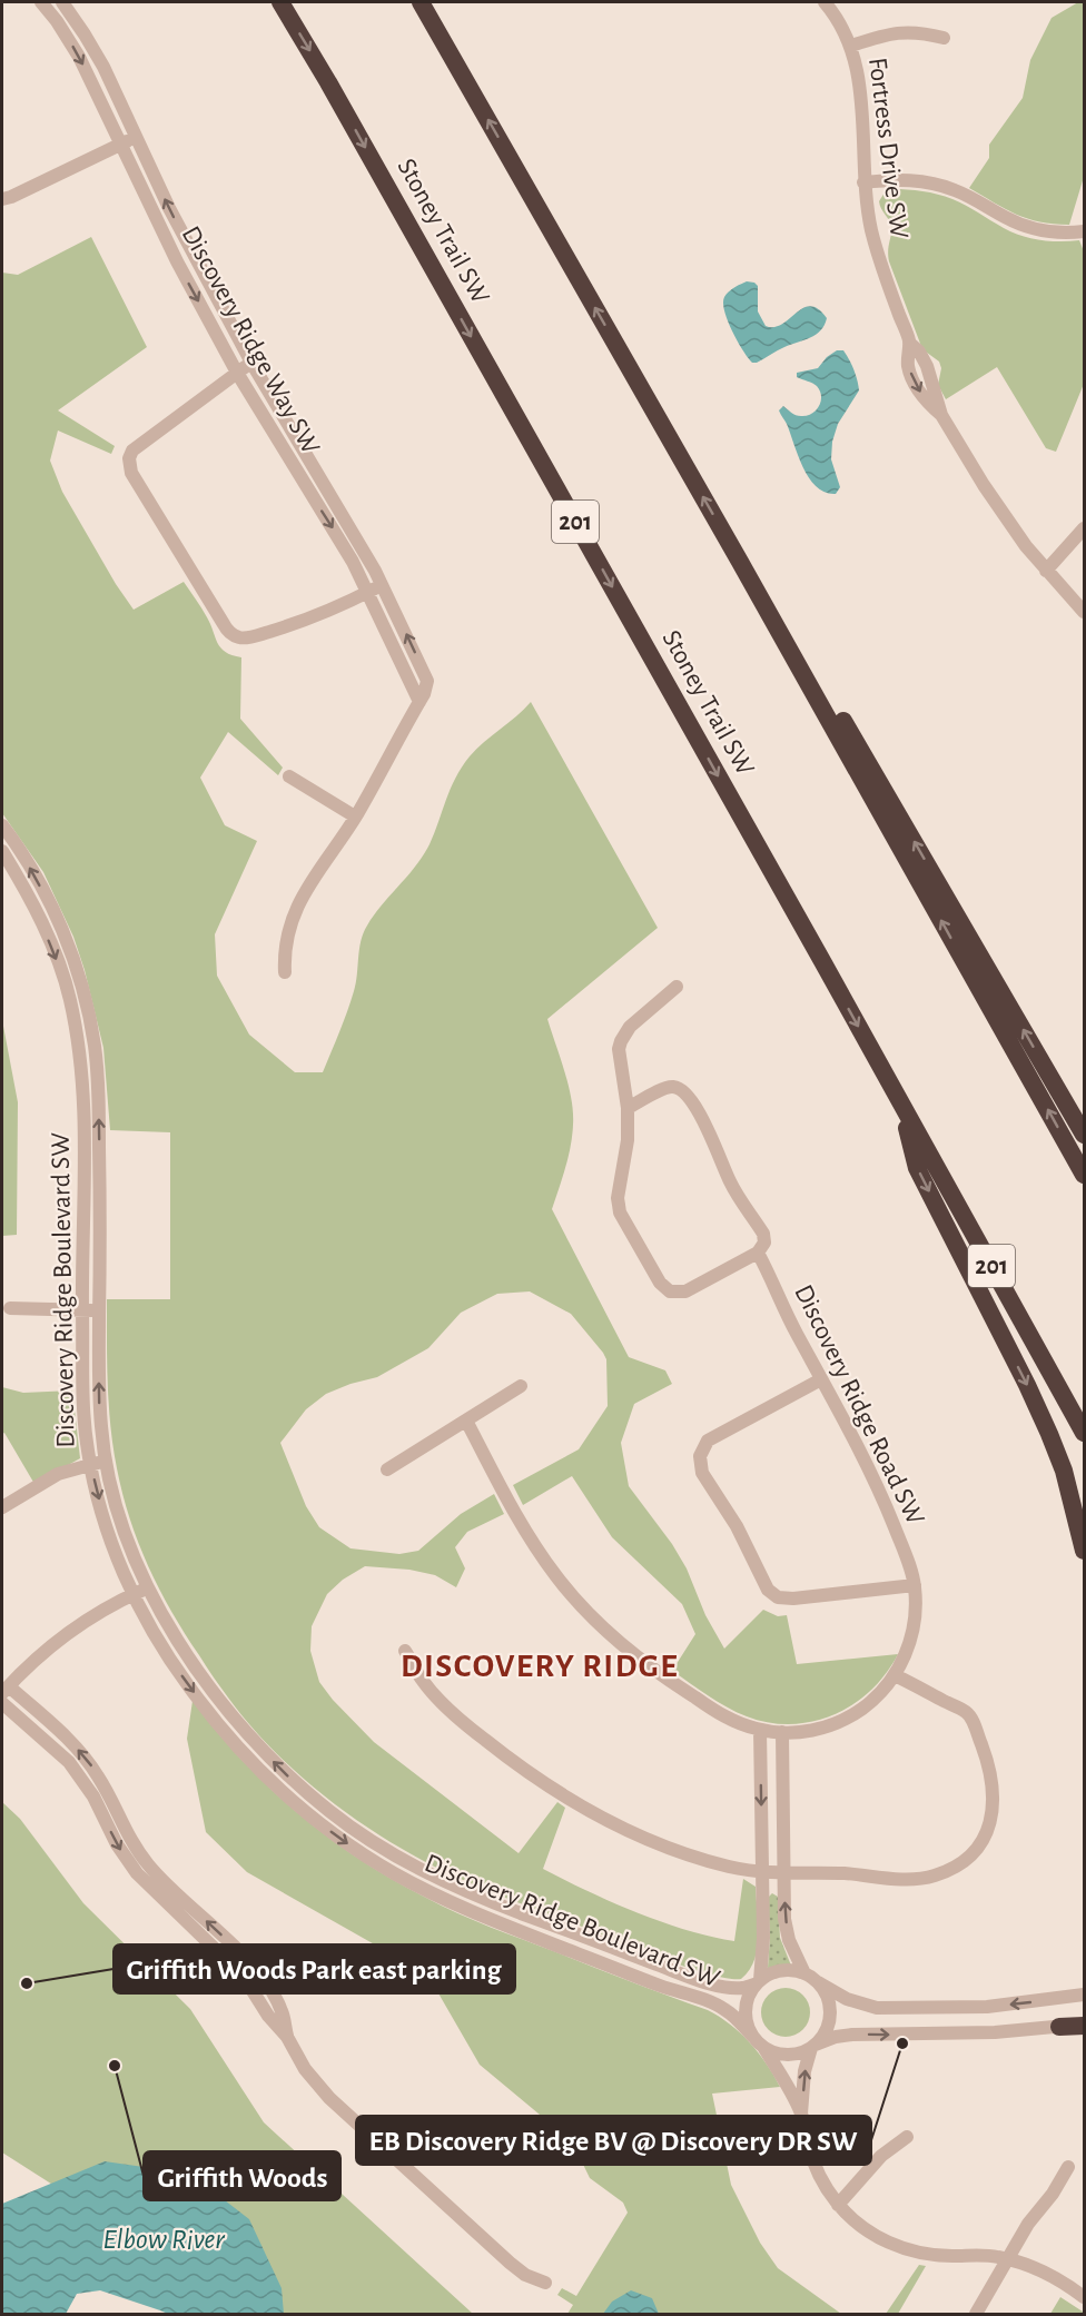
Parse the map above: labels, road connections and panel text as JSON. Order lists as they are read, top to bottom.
{
  "streets": {
    "highway": ["Stoney Trail SW", "201"],
    "street": [
      "Fortress Drive SW",
      "Discovery Ridge Way SW",
      "Discovery Ridge Boulevard SW",
      "Discovery Ridge Road SW"
    ]
  },
  "districts": ["DISCOVERY RIDGE"],
  "water": ["Elbow River"],
  "places": ["Griffith Woods Park east parking", "EB Discovery Ridge BV @ Discovery DR SW", "Griffith Woods"]
}
